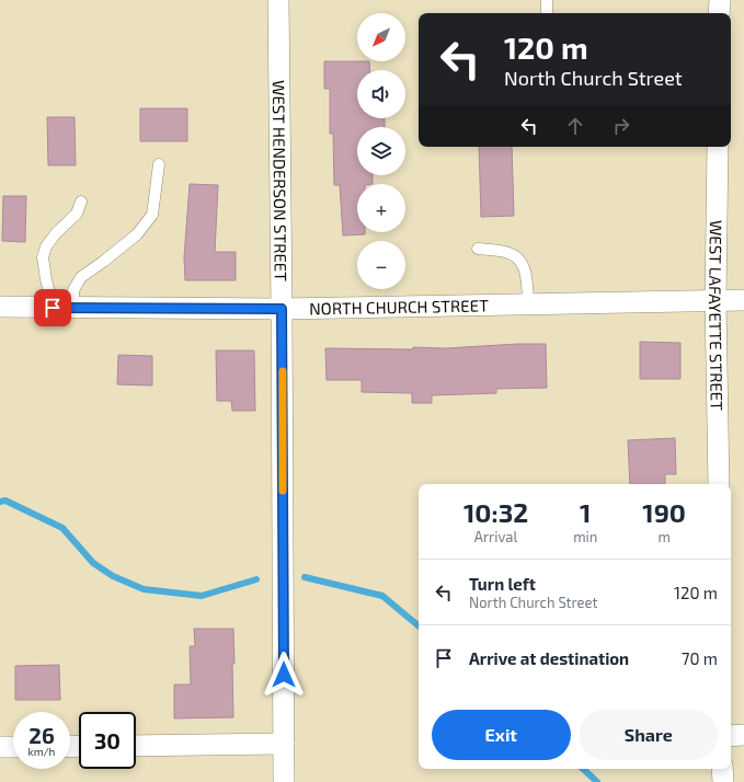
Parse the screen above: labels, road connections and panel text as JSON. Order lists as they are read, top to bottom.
{
  "streets": {
    "street": ["WEST HENDERSON STREET", "NORTH CHURCH STREET", "WEST LAFAYETTE STREET"]
  },
  "crossings": [
    ["WEST HENDERSON STREET", "NORTH CHURCH STREET"],
    ["NORTH CHURCH STREET", "WEST LAFAYETTE STREET"]
  ],
  "north": "bottom left",
  "page": {
    "map_buttons": ["+", "−"],
    "turn": ["120 m", "North Church Street"],
    "eta": [
      "10:32",
      "Arrival",
      "1",
      "min",
      "190",
      "m"
    ],
    "list": [
      {
        "name": "Turn left",
        "note": "North Church Street",
        "value": "120 m"
      },
      {
        "name": "Arrive at destination",
        "value": "70 m"
      }
    ],
    "buttons": ["Exit", "Share"],
    "speed": "26 km/h",
    "limit": "30"
  }
}
